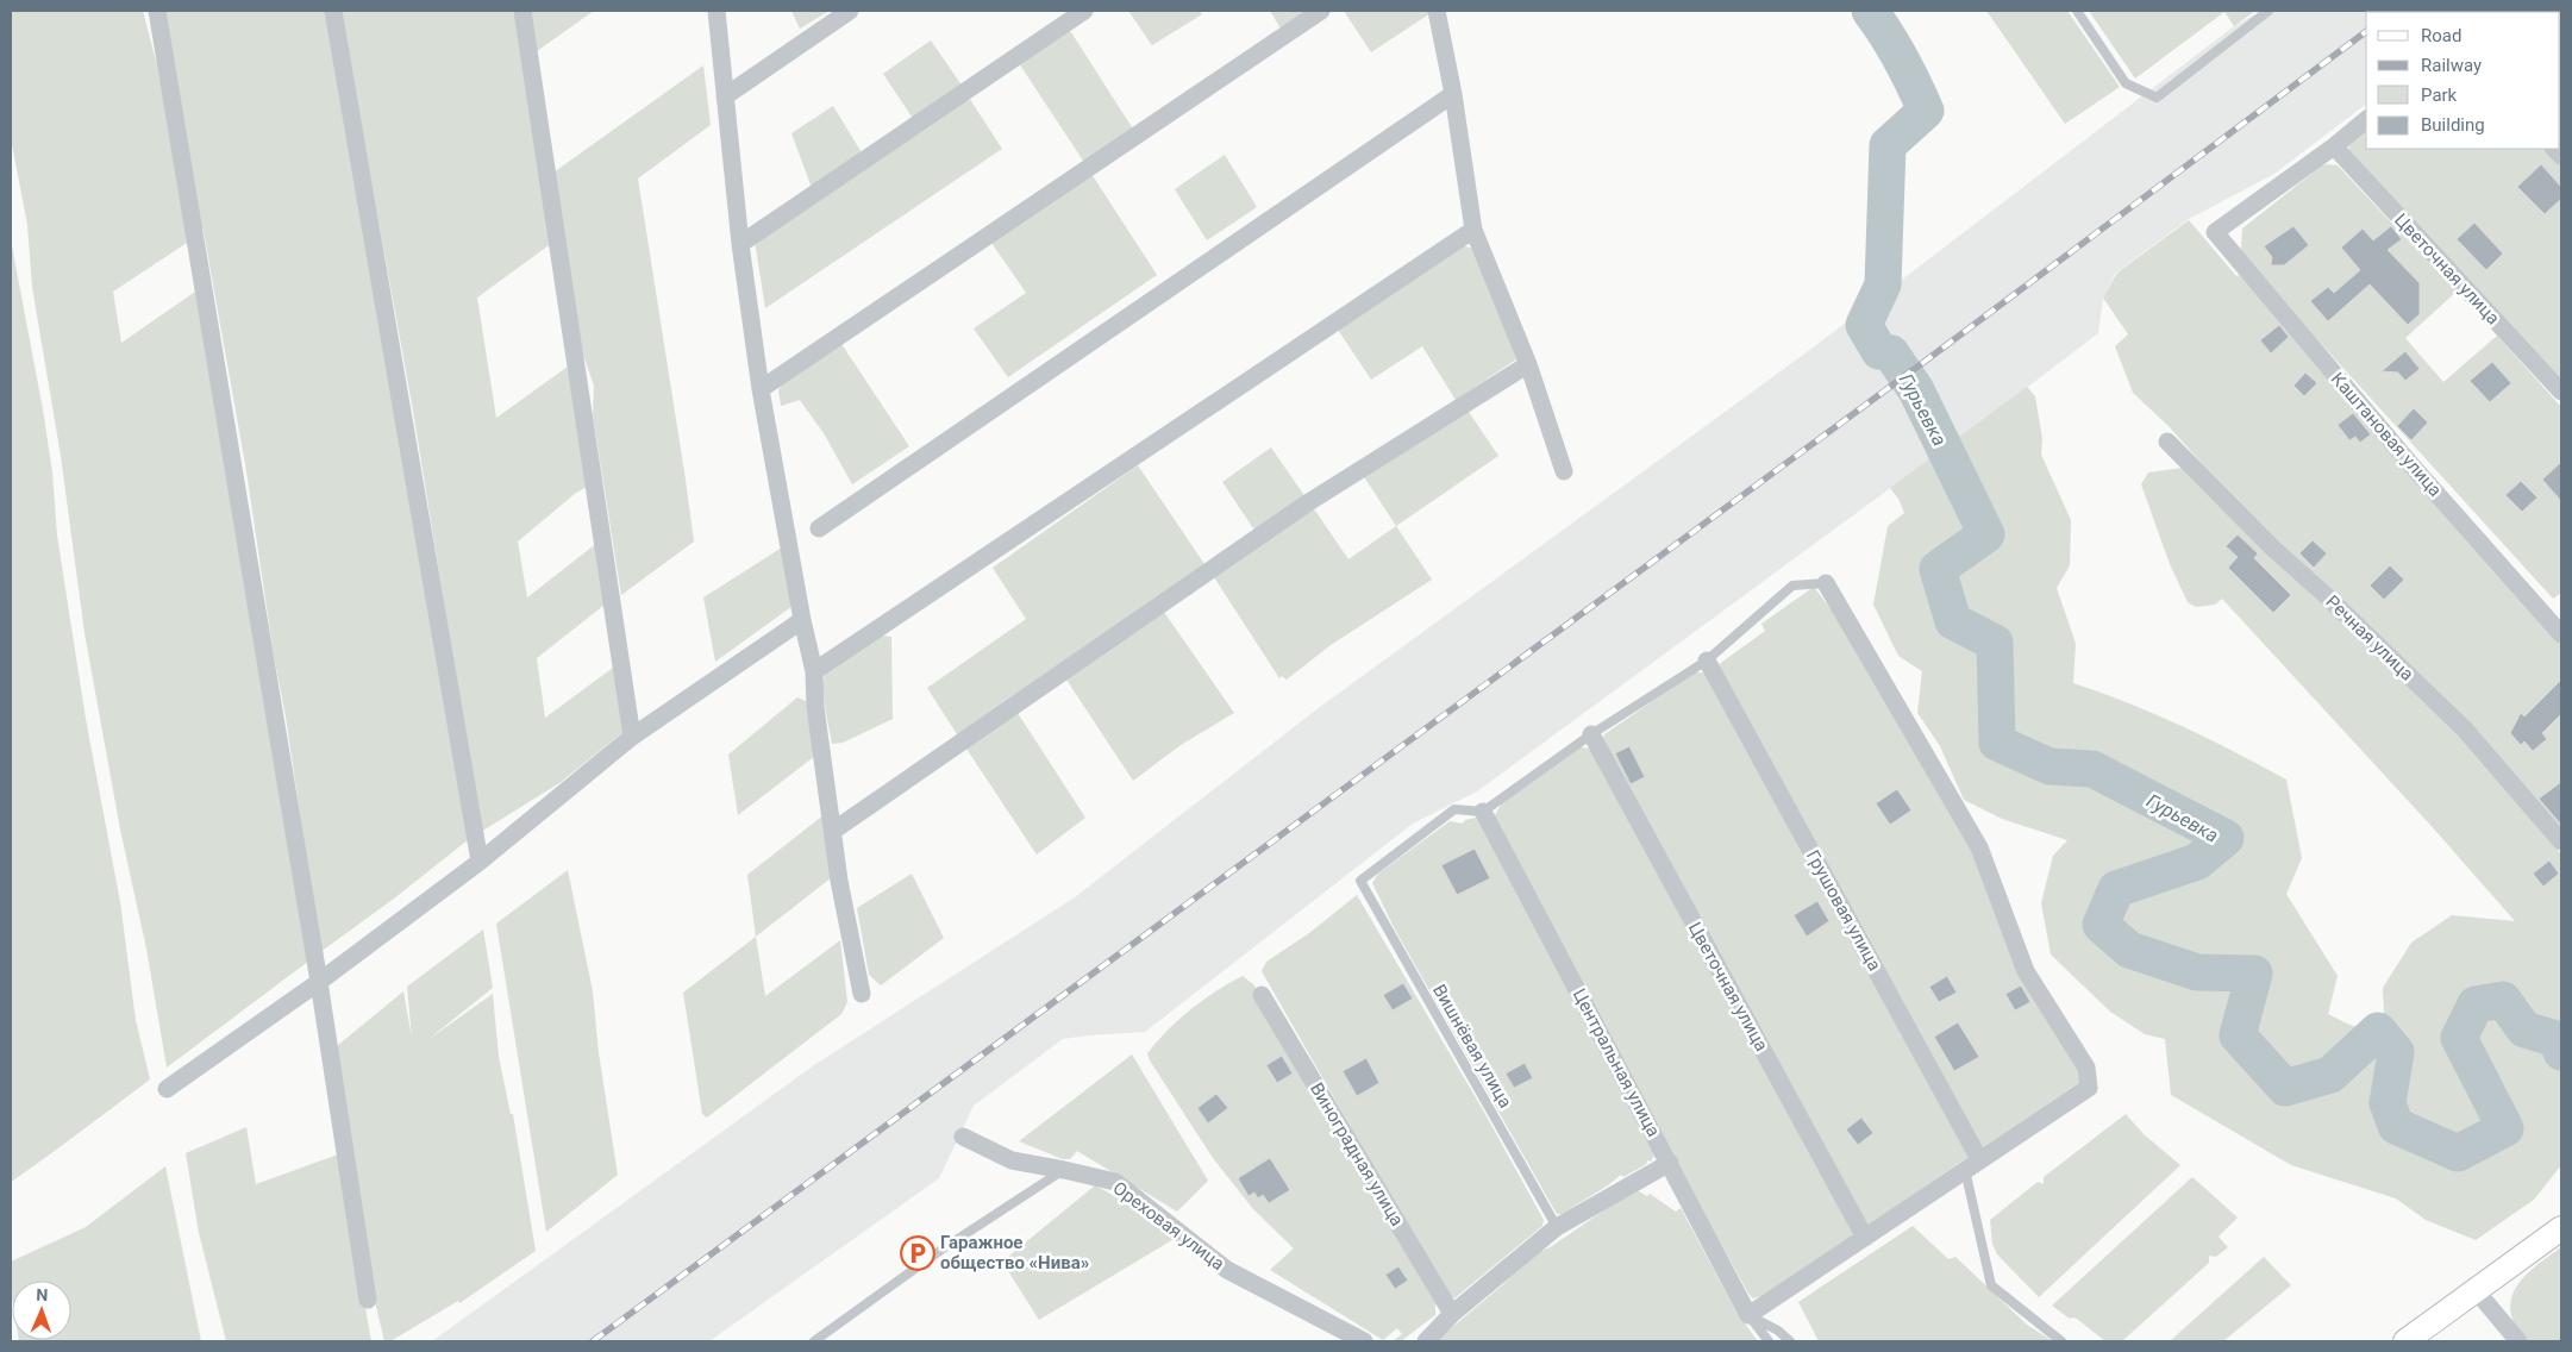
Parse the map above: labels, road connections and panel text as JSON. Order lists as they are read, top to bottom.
{
  "streets": {
    "street": [
      "Цветочная улица",
      "Каштановая улица",
      "Речная улица",
      "Грушовая улица",
      "Центральная улица",
      "Виноградная улица",
      "Ореховая улица"
    ],
    "lane": ["Вишнёвая улица"]
  },
  "crossings": [
    ["Цветочная улица", "Каштановая улица"],
    ["Вишнёвая улица", "Центральная улица"]
  ],
  "water": ["Гурьевка"],
  "places": {
    "parking": ["Гаражное общество «Нива»"]
  },
  "legend": [
    "Road",
    "Railway",
    "Park",
    "Building"
  ],
  "north": "top"
}
